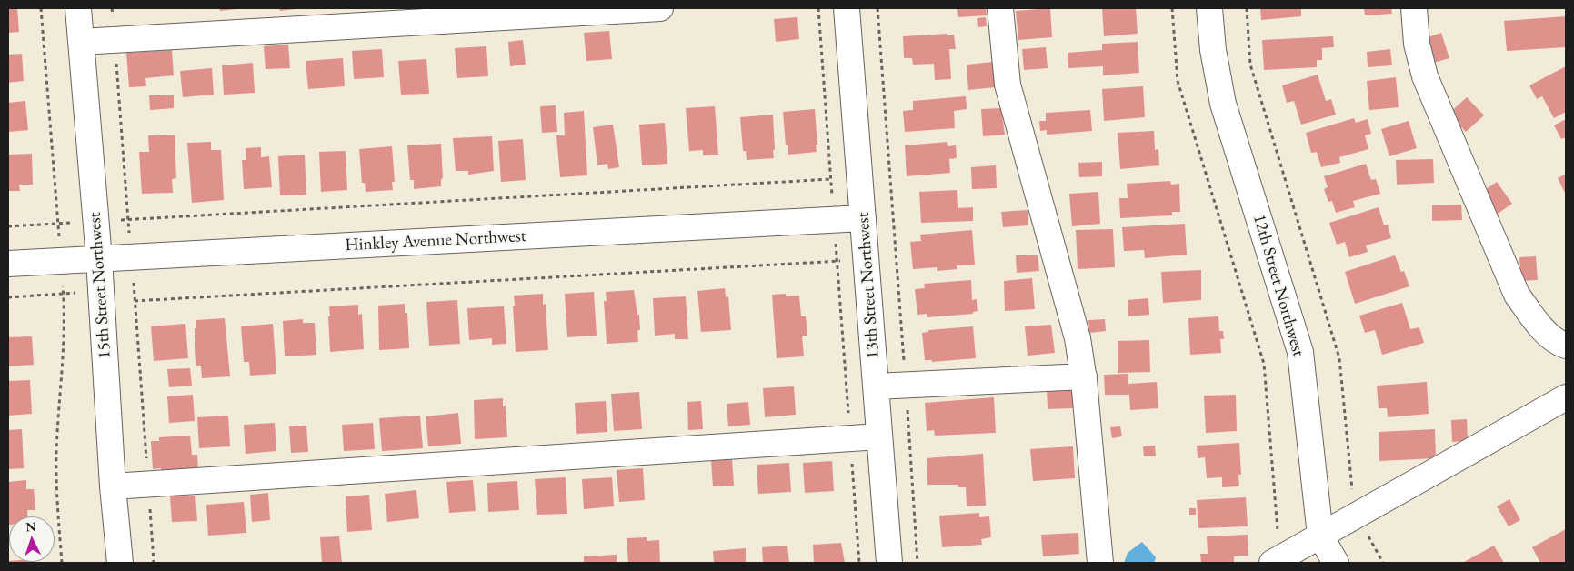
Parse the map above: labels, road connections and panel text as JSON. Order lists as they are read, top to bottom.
{
  "streets": {
    "street": [
      "Hinkley Avenue Northwest",
      "15th Street Northwest",
      "13th Street Northwest",
      "12th Street Northwest"
    ]
  },
  "crossings": [
    ["Hinkley Avenue Northwest", "15th Street Northwest"],
    ["Hinkley Avenue Northwest", "13th Street Northwest"]
  ],
  "north": "top"
}
